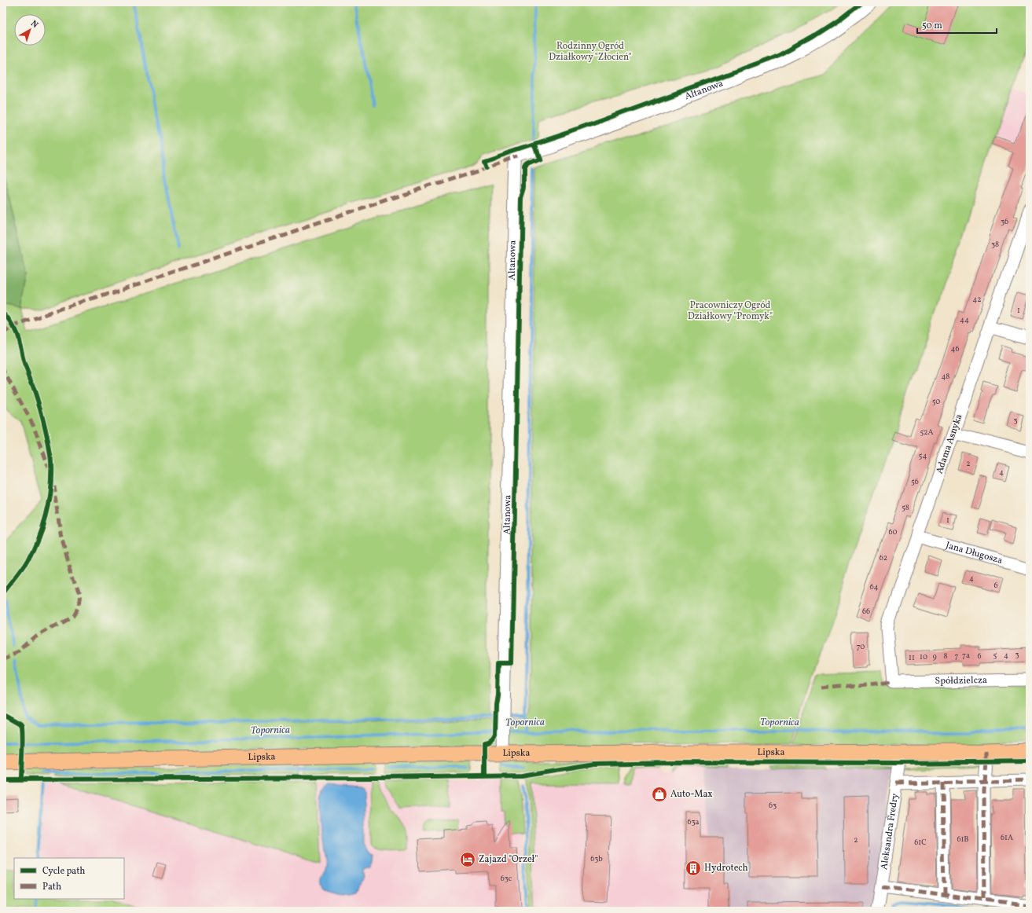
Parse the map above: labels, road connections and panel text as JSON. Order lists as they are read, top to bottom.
{
  "streets": {
    "main road": ["Lipska"],
    "street": [
      "Altanowa",
      "Adama Asnyka",
      "Jana Długosza",
      "Spółdzielcza",
      "Aleksandra Fredry"
    ]
  },
  "crossings": [
    ["Altanowa", "Lipska"],
    ["Adama Asnyka", "Jana Długosza"],
    ["Adama Asnyka", "Spółdzielcza"],
    ["Lipska", "Aleksandra Fredry"]
  ],
  "water": ["Topornica"],
  "parks": ["Rodzinny Ogród Działkowy \"Złocień\"", "Pracowniczy Ogród Działkowy \"Promyk\""],
  "places": {
    "shop": ["Auto-Max"],
    "hotel": ["Zajazd \"Orzeł\""],
    "building": ["Hydrotech"]
  },
  "house_numbers": [
    "36",
    "38",
    "42",
    "1",
    "44",
    "46",
    "48",
    "50",
    "3",
    "52A",
    "54",
    "2",
    "4",
    "56",
    "58",
    "1",
    "60",
    "62",
    "4",
    "6",
    "64",
    "66",
    "70",
    "3",
    "7a",
    "5",
    "4",
    "8",
    "7",
    "6",
    "10",
    "9",
    "11",
    "63",
    "63a",
    "61A",
    "61B",
    "2",
    "61C",
    "63b",
    "63c"
  ],
  "legend": ["Cycle path", "Path"],
  "scale_bar": "50 m",
  "north": "top right"
}
